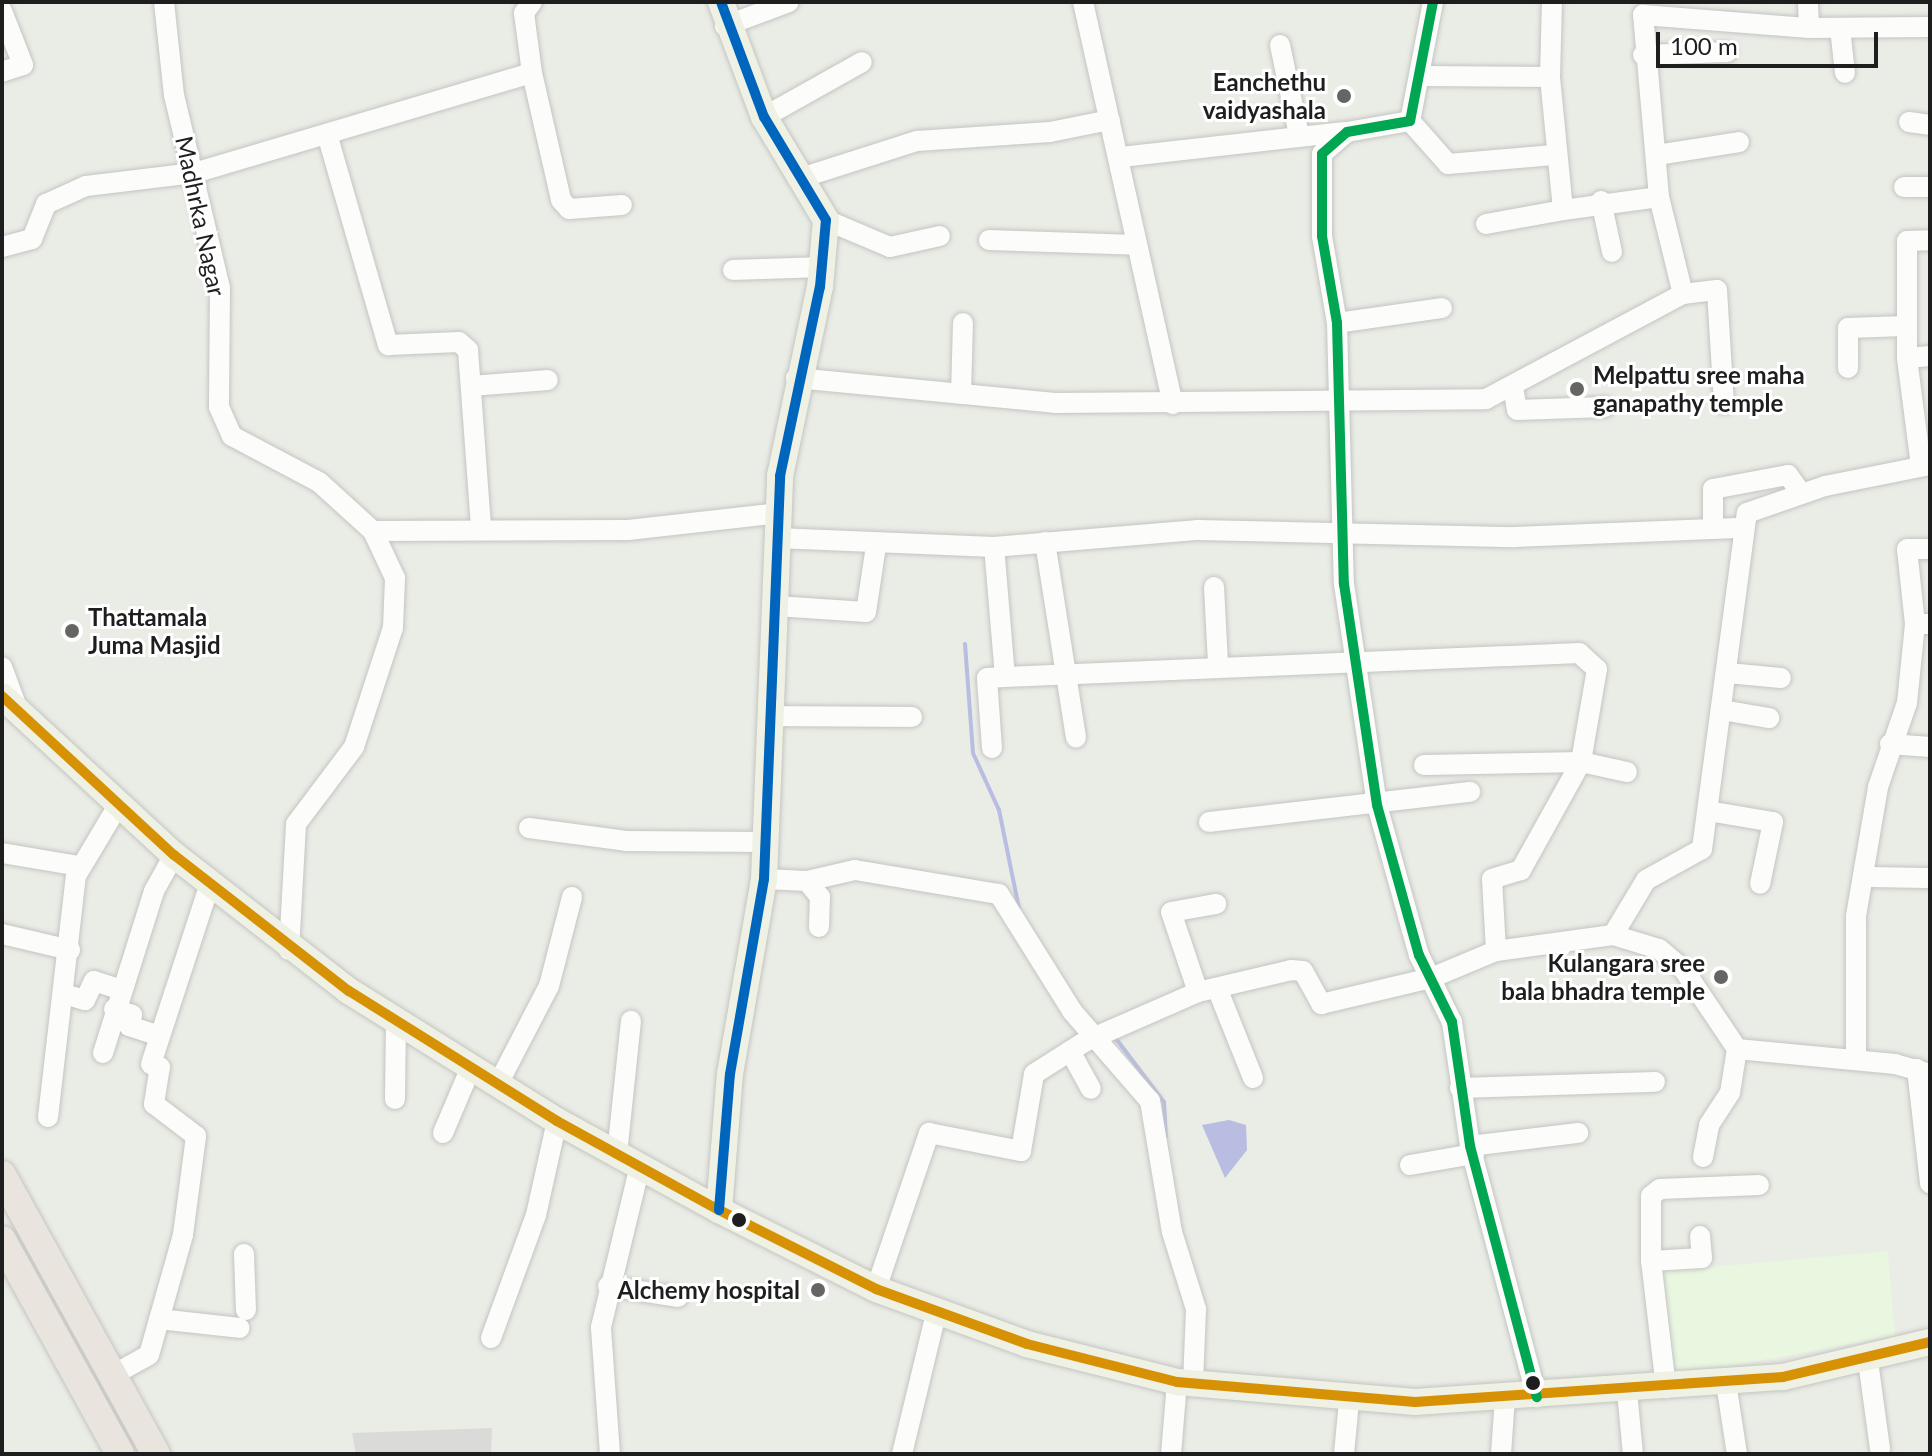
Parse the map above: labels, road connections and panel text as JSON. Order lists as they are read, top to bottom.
{
  "streets": {
    "street": ["Madhrka Nagar"]
  },
  "places": [
    "Eanchethu vaidyashala",
    "Melpattu sree maha ganapathy temple",
    "Thattamala Juma Masjid",
    "Kulangara sree bala bhadra temple",
    "Alchemy hospital"
  ],
  "scale_bar": "100 m"
}
